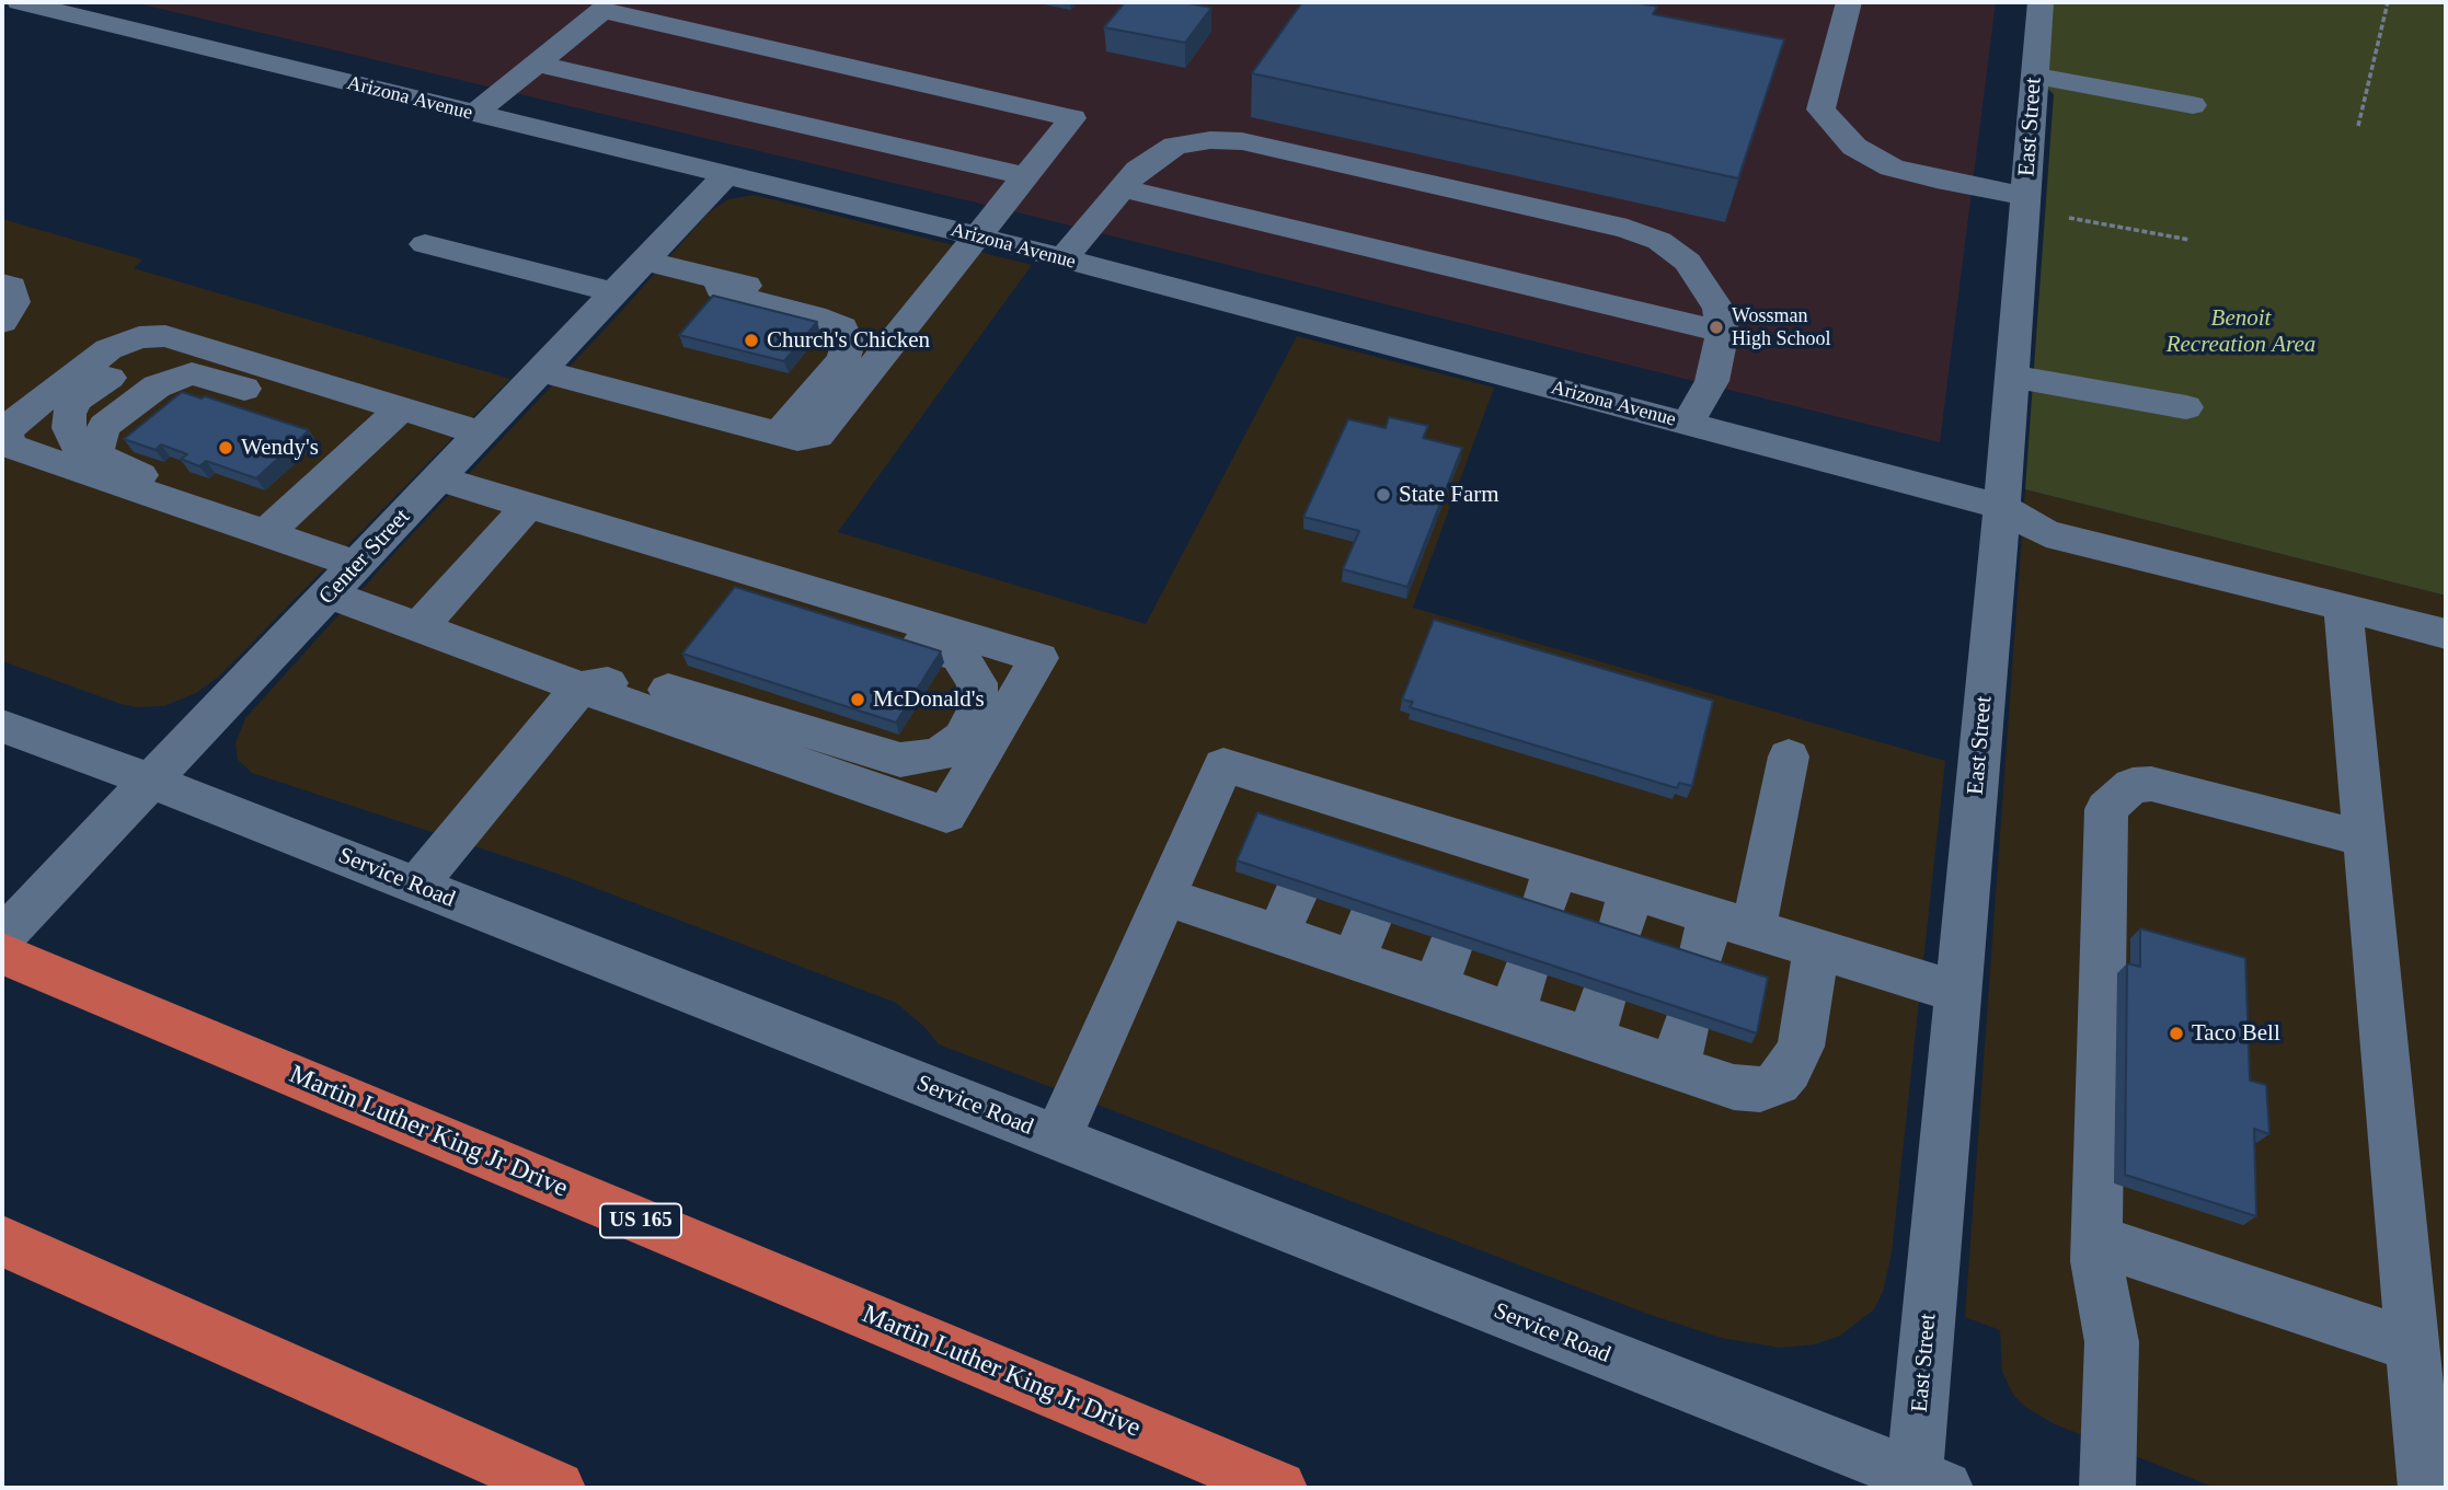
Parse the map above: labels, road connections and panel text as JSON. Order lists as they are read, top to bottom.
{
  "streets": {
    "highway": ["Martin Luther King Jr Drive", "US 165"],
    "street": [
      "Arizona Avenue",
      "East Street",
      "Center Street",
      "Service Road"
    ]
  },
  "crossings": [
    ["Arizona Avenue", "East Street"],
    ["Arizona Avenue", "Center Street"],
    ["East Street", "Service Road"],
    ["Center Street", "Service Road"]
  ],
  "parks": ["Benoit Recreation Area"],
  "places": [
    "Wossman High School",
    "Church's Chicken",
    "Wendy's",
    "State Farm",
    "McDonald's",
    "Taco Bell"
  ]
}
